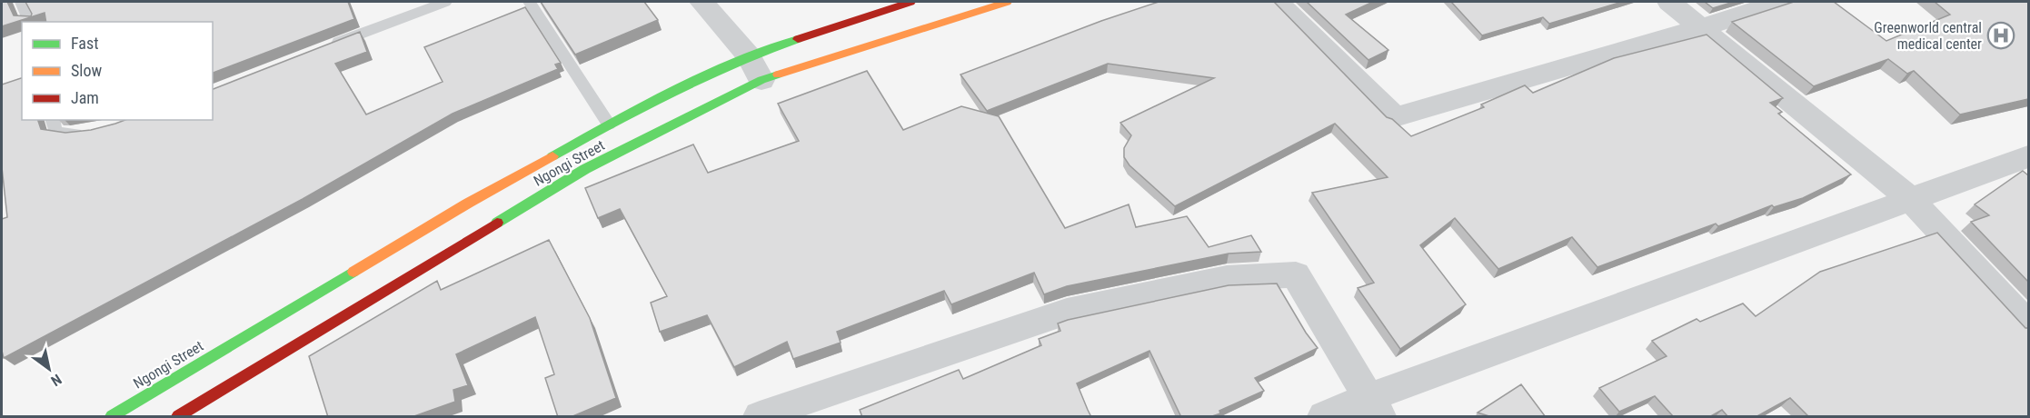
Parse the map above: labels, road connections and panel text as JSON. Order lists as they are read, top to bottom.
{
  "streets": {
    "main road": ["Ngongi Street"]
  },
  "places": {
    "hospital": ["Greenworld central medical center"]
  },
  "legend": ["Fast", "Slow", "Jam"],
  "north": "bottom right"
}
